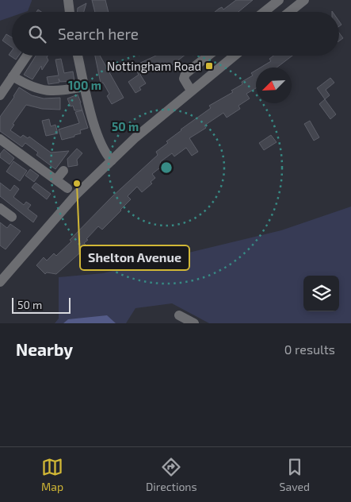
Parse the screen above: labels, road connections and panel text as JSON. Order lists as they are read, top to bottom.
{
  "places": {
    "transit": ["Nottingham Road"],
    "other": ["Shelton Avenue"]
  },
  "scale_bar": "50 m",
  "north": "bottom left",
  "page": {
    "search": "Search here",
    "scale": "50 m",
    "heading": ["Nearby", "0 results"],
    "nav": ["Map", "Directions", "Saved"]
  },
  "rings": ["100 m", "50 m"]
}
